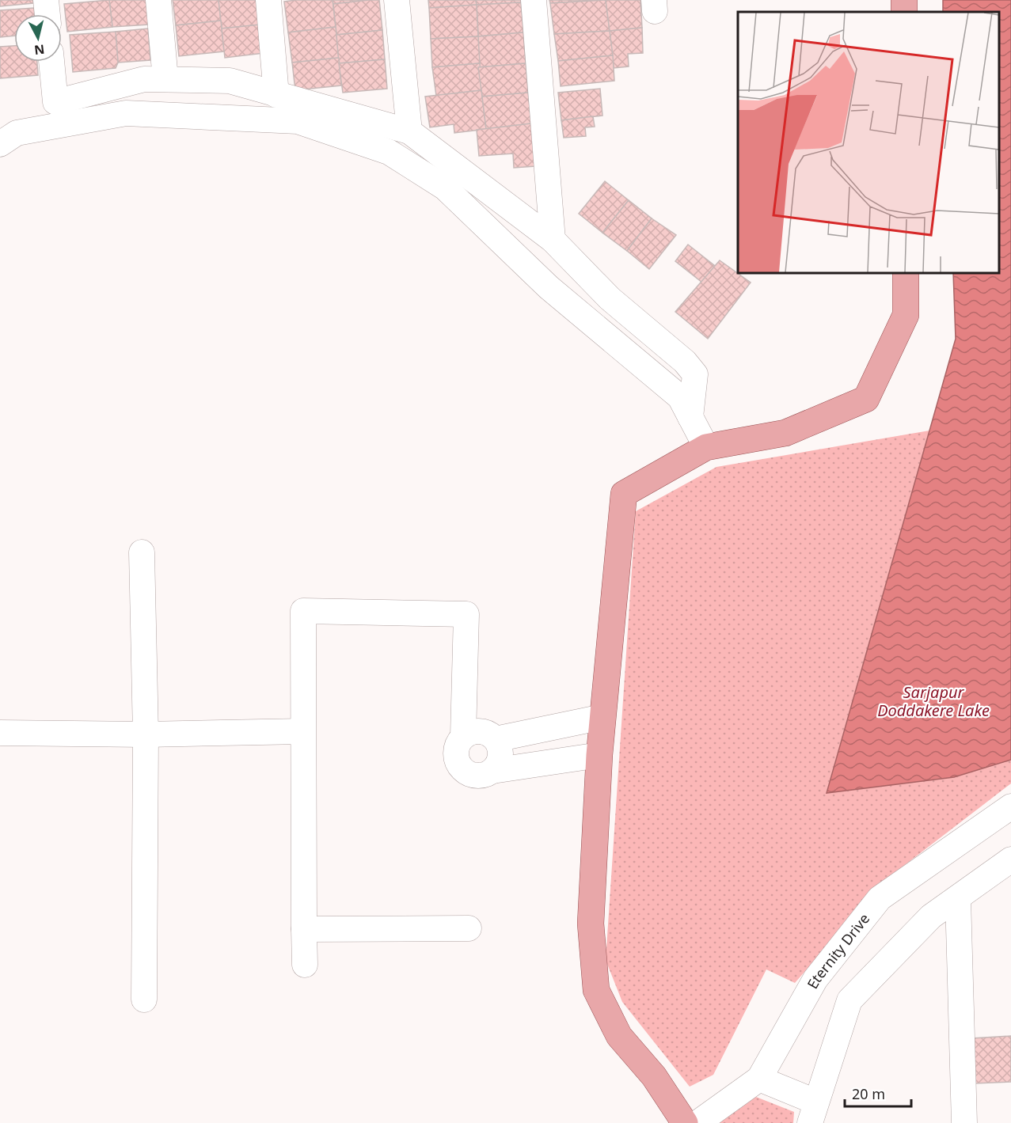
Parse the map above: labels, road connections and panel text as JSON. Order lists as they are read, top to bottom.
{
  "streets": {
    "street": ["Eternity Drive"]
  },
  "water": ["Sarjapur Doddakere Lake"],
  "scale_bar": "20 m",
  "north": "bottom"
}
